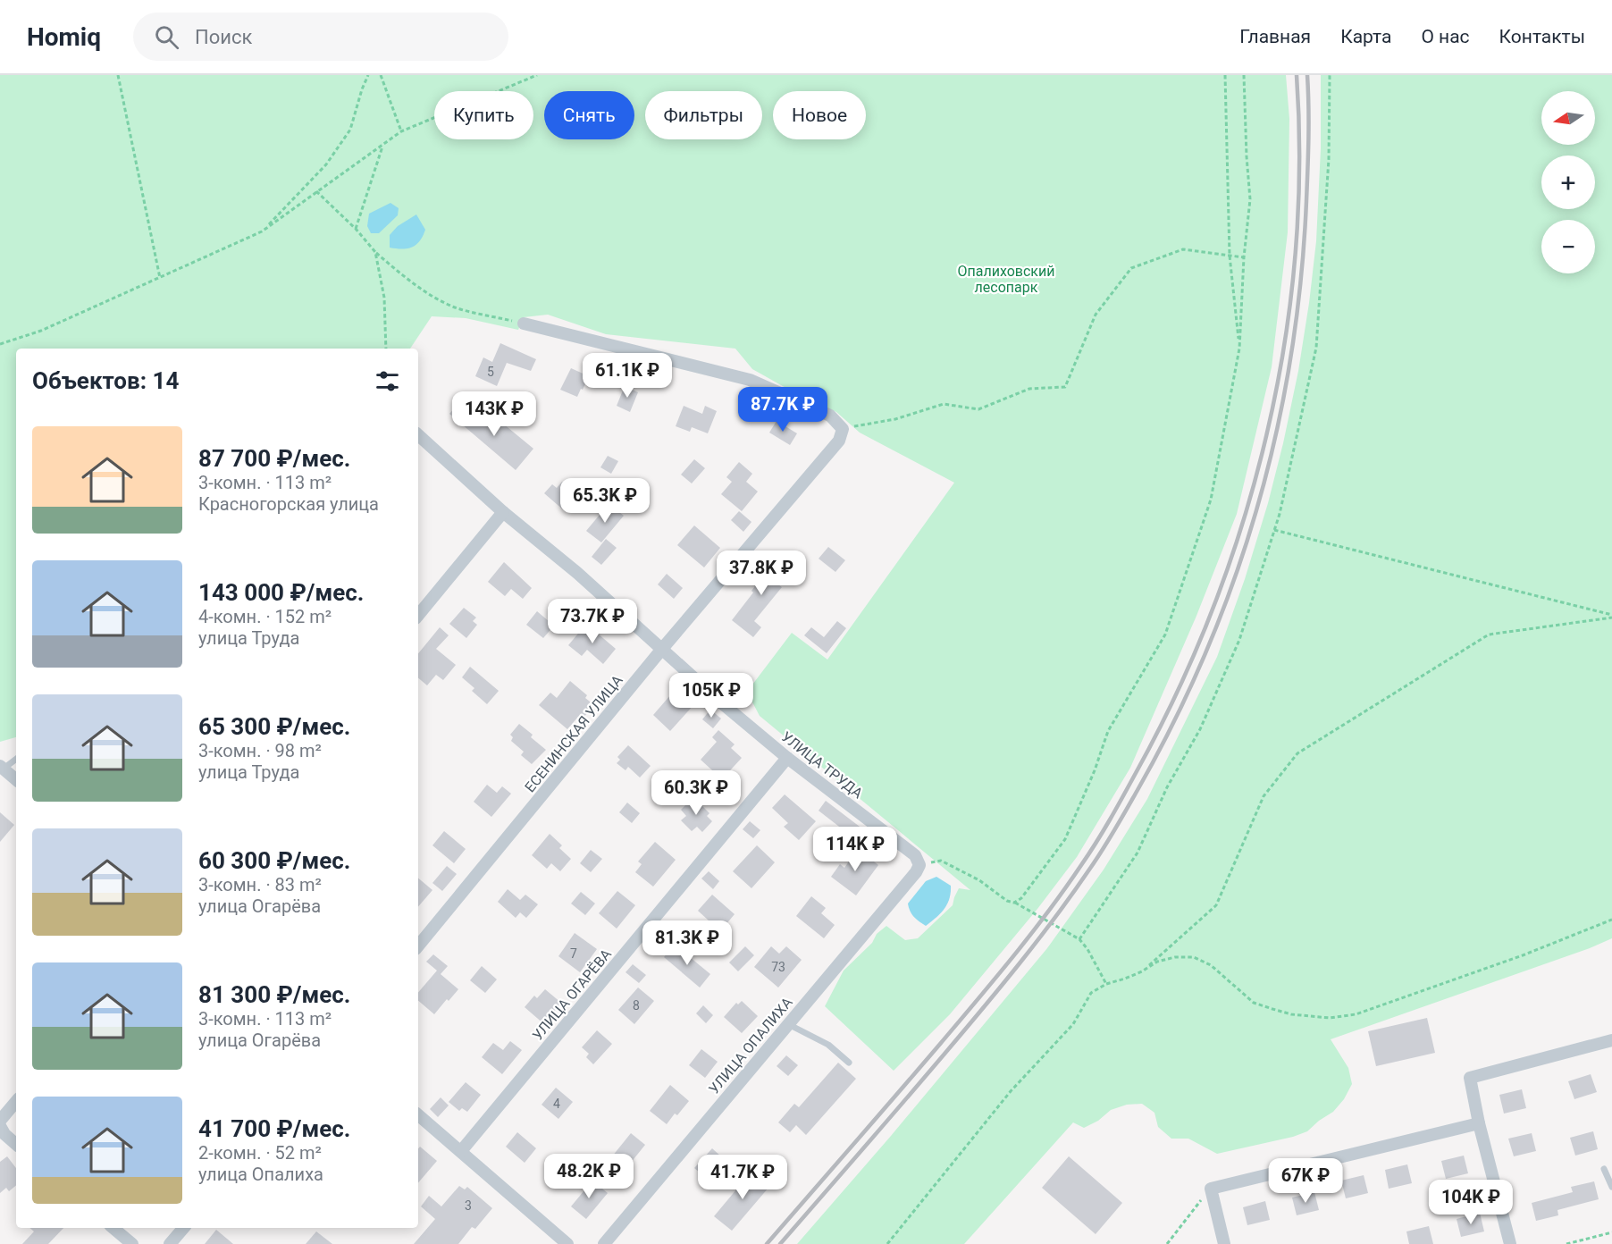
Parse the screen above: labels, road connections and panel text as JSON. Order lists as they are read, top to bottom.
{
  "streets": {
    "street": [
      "ЕСЕНИНСКАЯ УЛИЦА",
      "УЛИЦА ТРУДА",
      "УЛИЦА ОГАРЁВА",
      "УЛИЦА ОПАЛИХА"
    ]
  },
  "crossings": [
    ["ЕСЕНИНСКАЯ УЛИЦА", "УЛИЦА ТРУДА"],
    ["УЛИЦА ТРУДА", "УЛИЦА ОГАРЁВА"],
    ["УЛИЦА ТРУДА", "УЛИЦА ОПАЛИХА"]
  ],
  "parks": ["Опалиховский лесопарк"],
  "house_numbers": [
    "5",
    "7",
    "73",
    "8",
    "4",
    "3"
  ],
  "north": "left",
  "page": {
    "header": "Homiq",
    "search": "Поиск",
    "nav": [
      "Главная",
      "Карта",
      "О нас",
      "Контакты"
    ],
    "map_buttons": ["+", "−"],
    "chip": [
      "Купить",
      "Снять",
      "Фильтры",
      "Новое"
    ],
    "heading": "Объектов: 14",
    "price": [
      "61.1K ₽",
      "87.7K ₽",
      "143K ₽",
      "65.3K ₽",
      "37.8K ₽",
      "73.7K ₽",
      "105K ₽",
      "60.3K ₽",
      "114K ₽",
      "81.3K ₽",
      "48.2K ₽",
      "41.7K ₽",
      "67K ₽",
      "104K ₽"
    ],
    "list": [
      {
        "name": "87 700 ₽/мес.",
        "note": "3-комн. · 113 m² · Красногорская улица"
      },
      {
        "name": "143 000 ₽/мес.",
        "note": "4-комн. · 152 m² · улица Труда"
      },
      {
        "name": "65 300 ₽/мес.",
        "note": "3-комн. · 98 m² · улица Труда"
      },
      {
        "name": "60 300 ₽/мес.",
        "note": "3-комн. · 83 m² · улица Огарёва"
      },
      {
        "name": "81 300 ₽/мес.",
        "note": "3-комн. · 113 m² · улица Огарёва"
      },
      {
        "name": "41 700 ₽/мес.",
        "note": "2-комн. · 52 m² · улица Опалиха"
      }
    ]
  }
}
